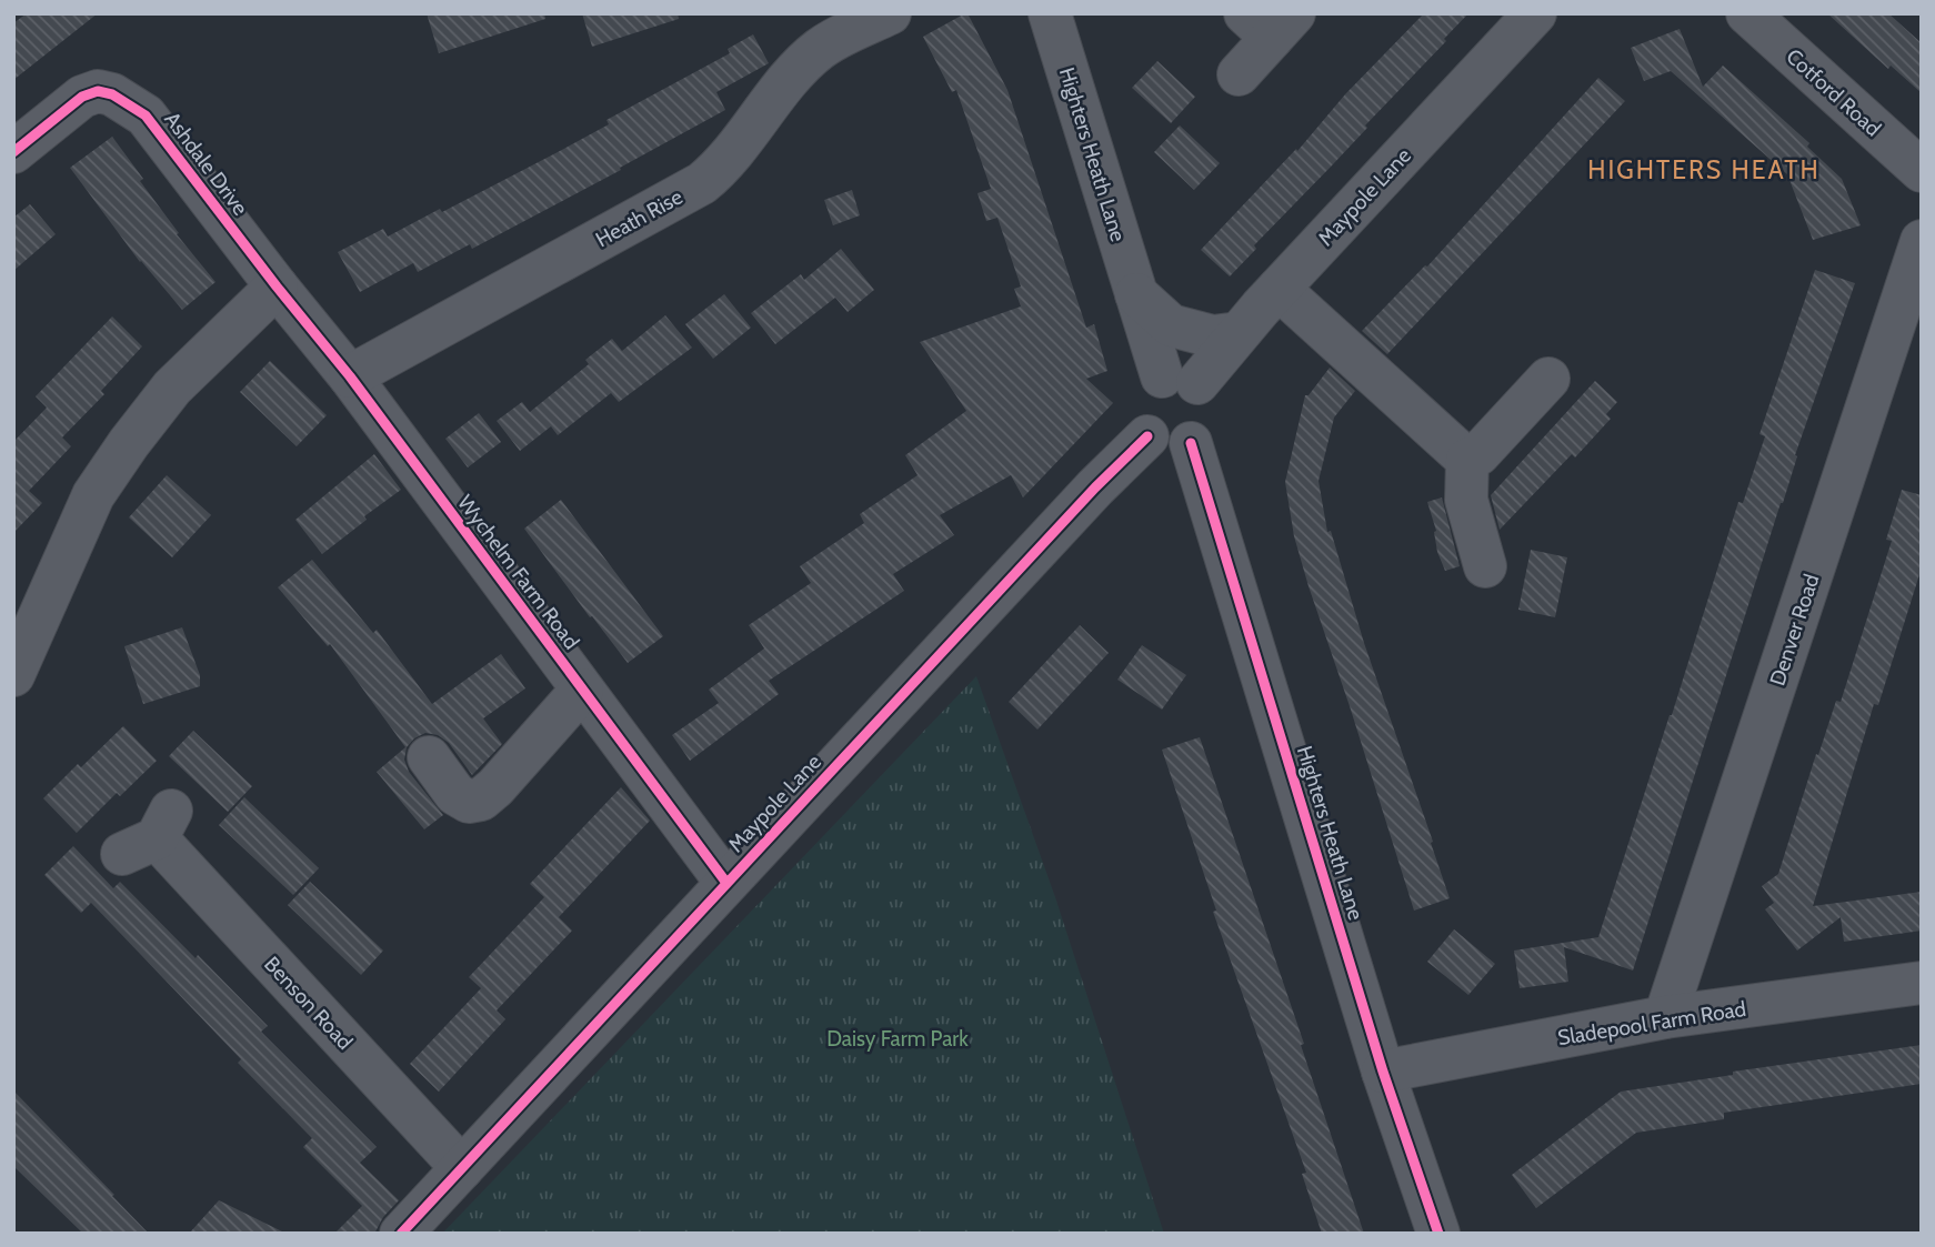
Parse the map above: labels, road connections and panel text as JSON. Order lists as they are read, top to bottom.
{
  "streets": {
    "street": [
      "Cotford Road",
      "Highters Heath Lane",
      "Ashdale Drive",
      "Maypole Lane",
      "Heath Rise",
      "Wychelm Farm Road",
      "Denver Road",
      "Benson Road",
      "Sladepool Farm Road"
    ]
  },
  "crossings": [
    ["Highters Heath Lane", "Maypole Lane"],
    ["Highters Heath Lane", "Sladepool Farm Road"],
    ["Ashdale Drive", "Wychelm Farm Road"],
    ["Maypole Lane", "Wychelm Farm Road"],
    ["Maypole Lane", "Benson Road"],
    ["Heath Rise", "Wychelm Farm Road"],
    ["Denver Road", "Sladepool Farm Road"]
  ],
  "districts": ["HIGHTERS HEATH"],
  "parks": ["Daisy Farm Park"]
}
